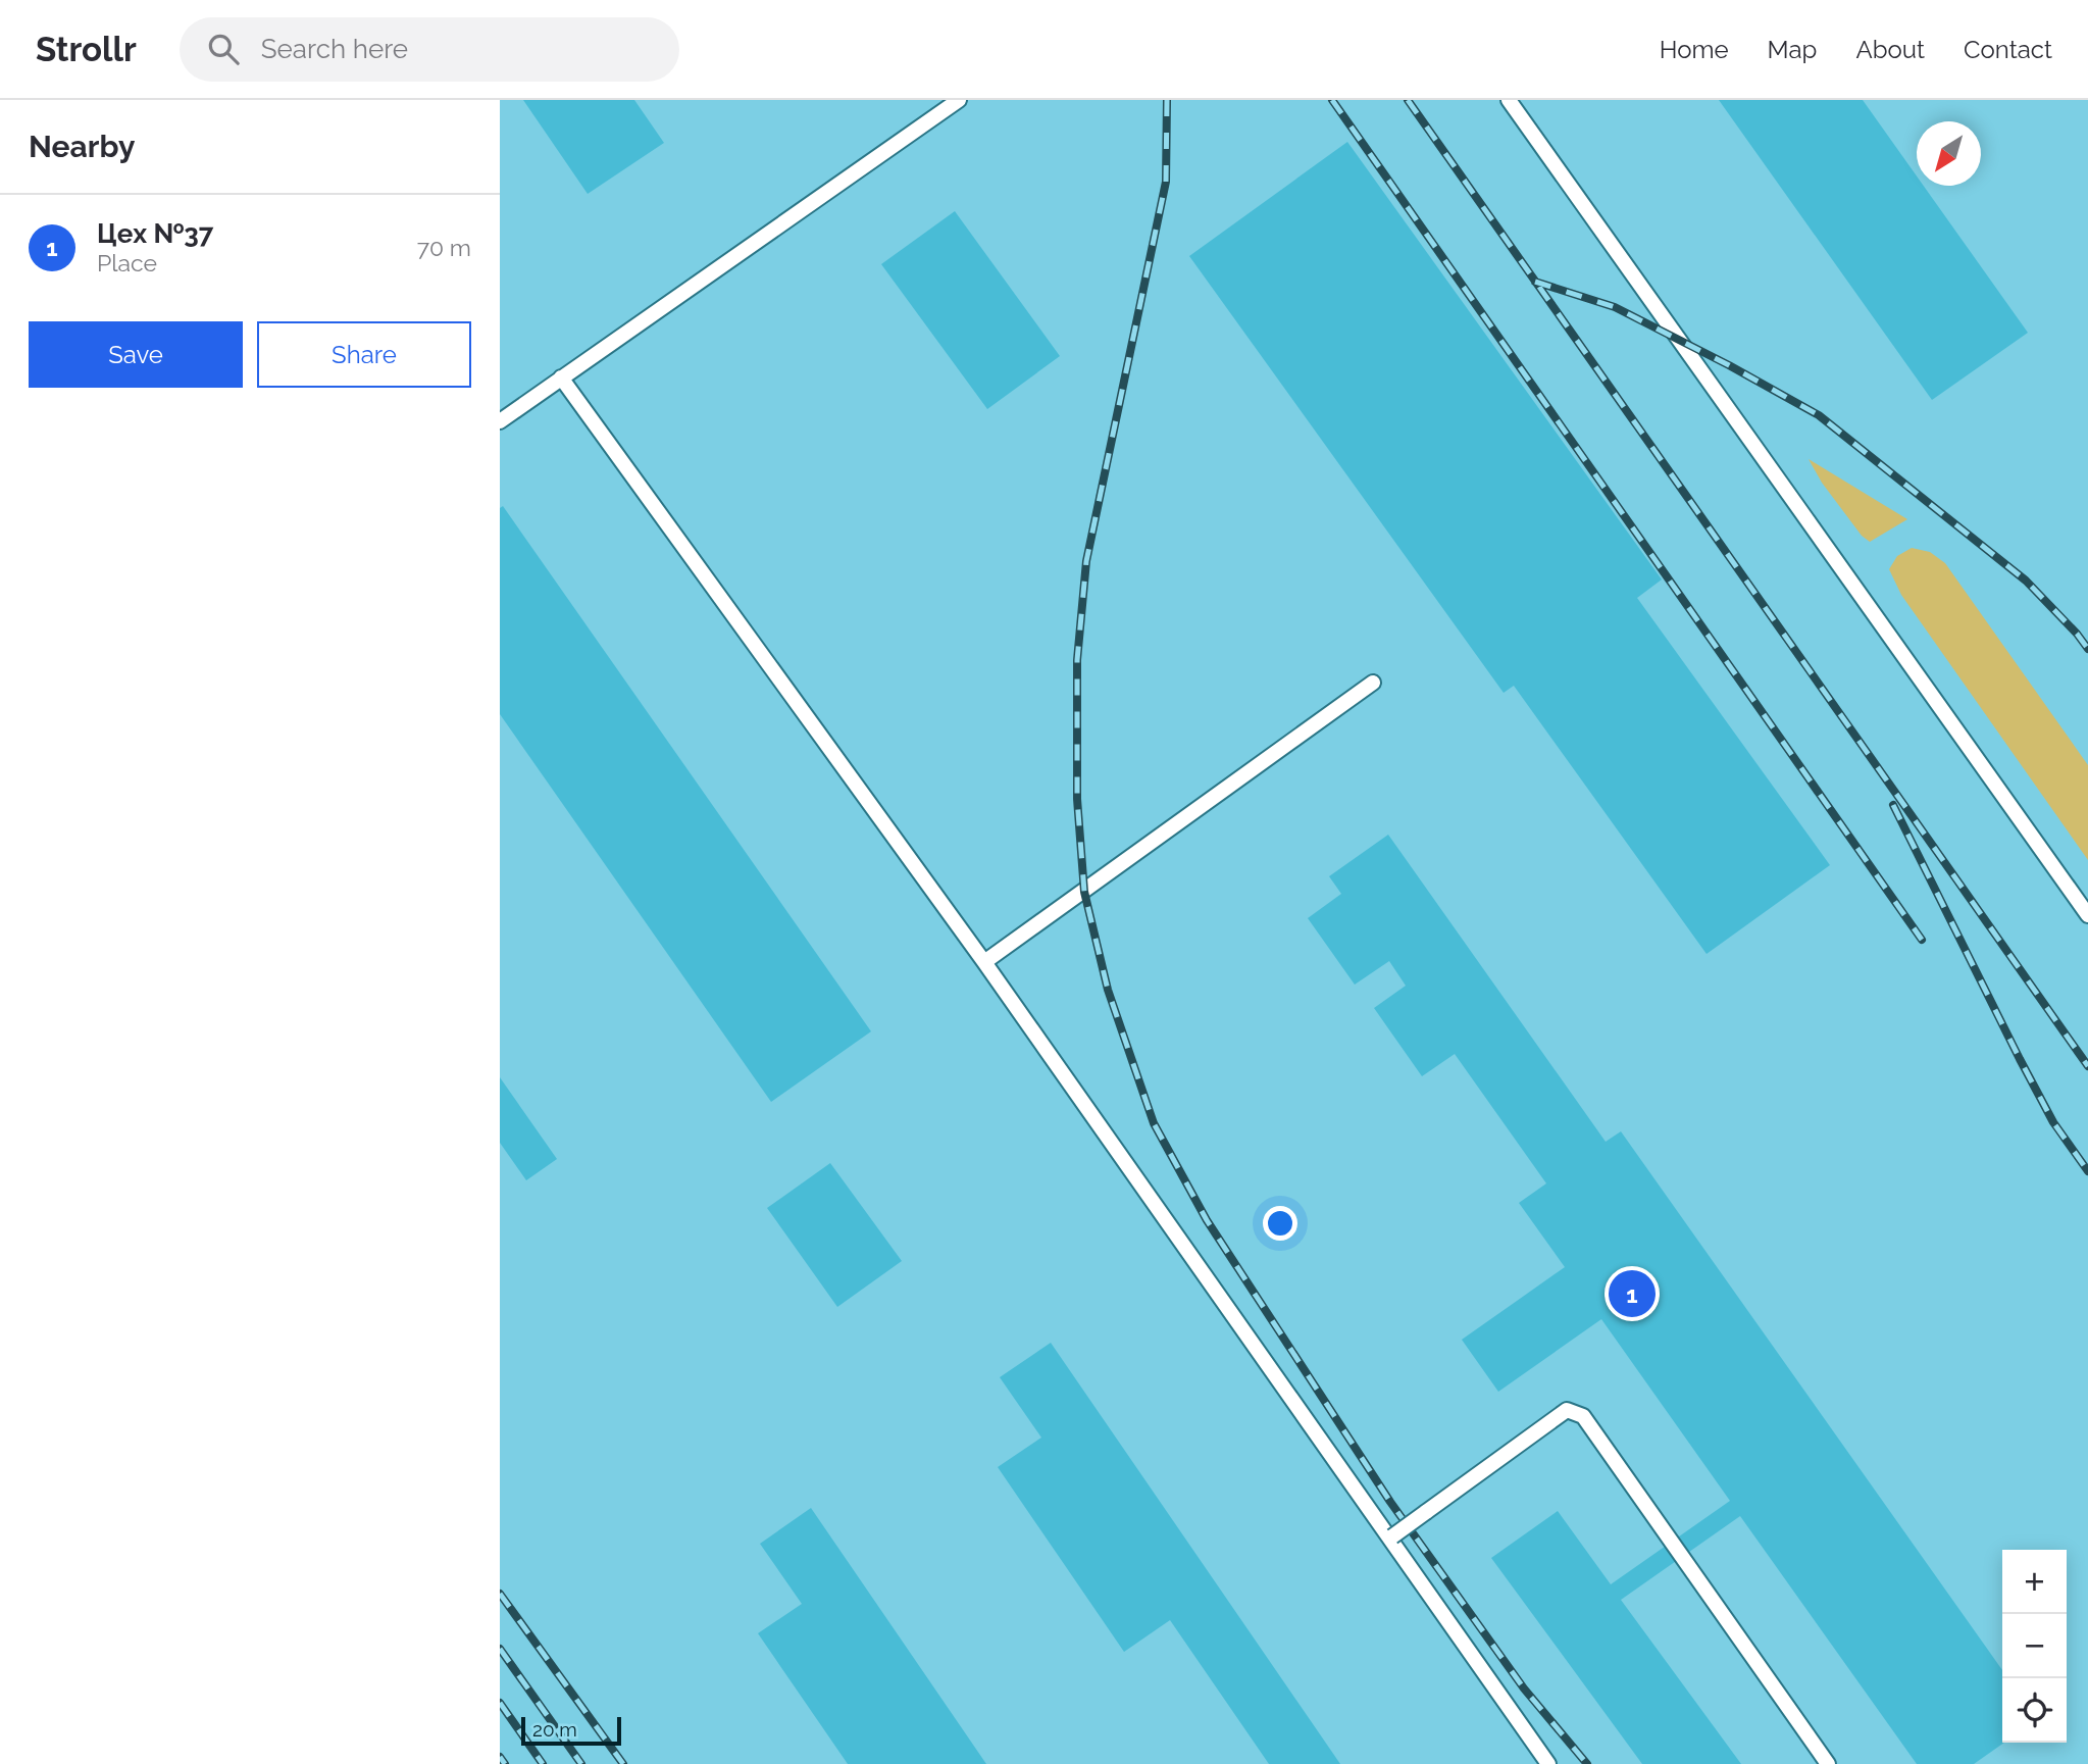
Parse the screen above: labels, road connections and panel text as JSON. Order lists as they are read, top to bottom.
{
  "scale_bar": "20 m",
  "north": "bottom left",
  "page": {
    "header": "Strollr",
    "search": "Search here",
    "nav": [
      "Home",
      "Map",
      "About",
      "Contact"
    ],
    "heading": "Nearby",
    "list": [
      {
        "mark": "1",
        "name": "Цех №37",
        "note": "Place",
        "value": "70 m"
      }
    ],
    "buttons": ["Save", "Share"],
    "pins": "1",
    "map_buttons": ["+", "−"],
    "scale": "20 m"
  }
}
